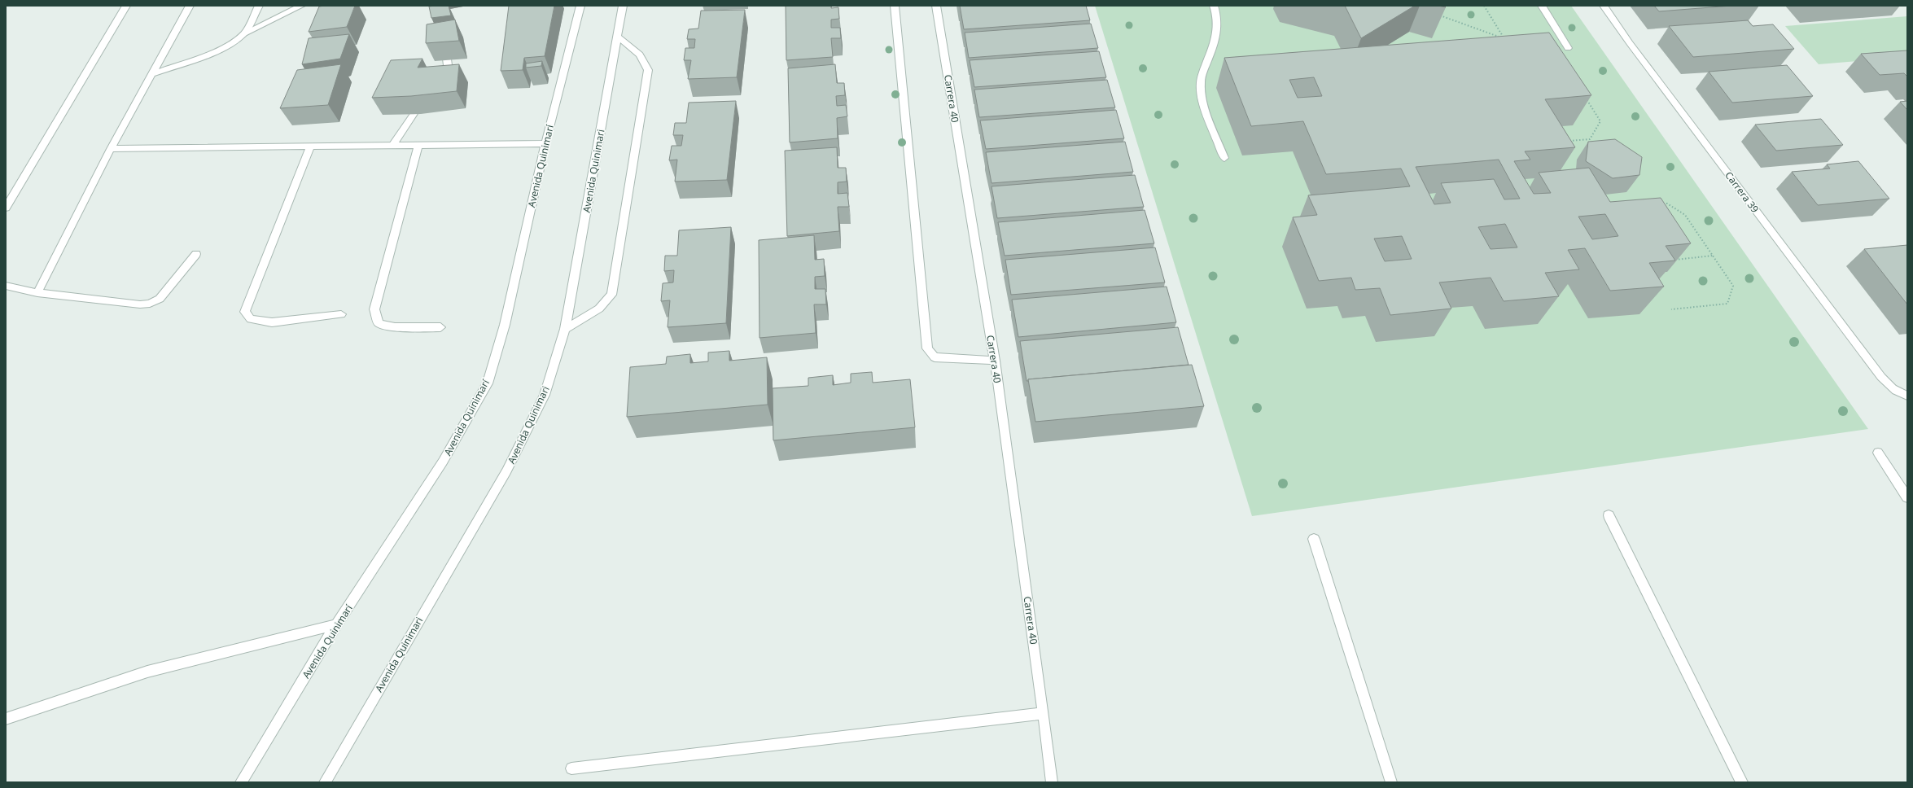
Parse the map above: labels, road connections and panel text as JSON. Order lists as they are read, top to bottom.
{
  "streets": {
    "street": [
      "Carrera 40",
      "Avenida Quinimarí",
      "Avenida Quinimari",
      "Carrera 39"
    ]
  }
}
